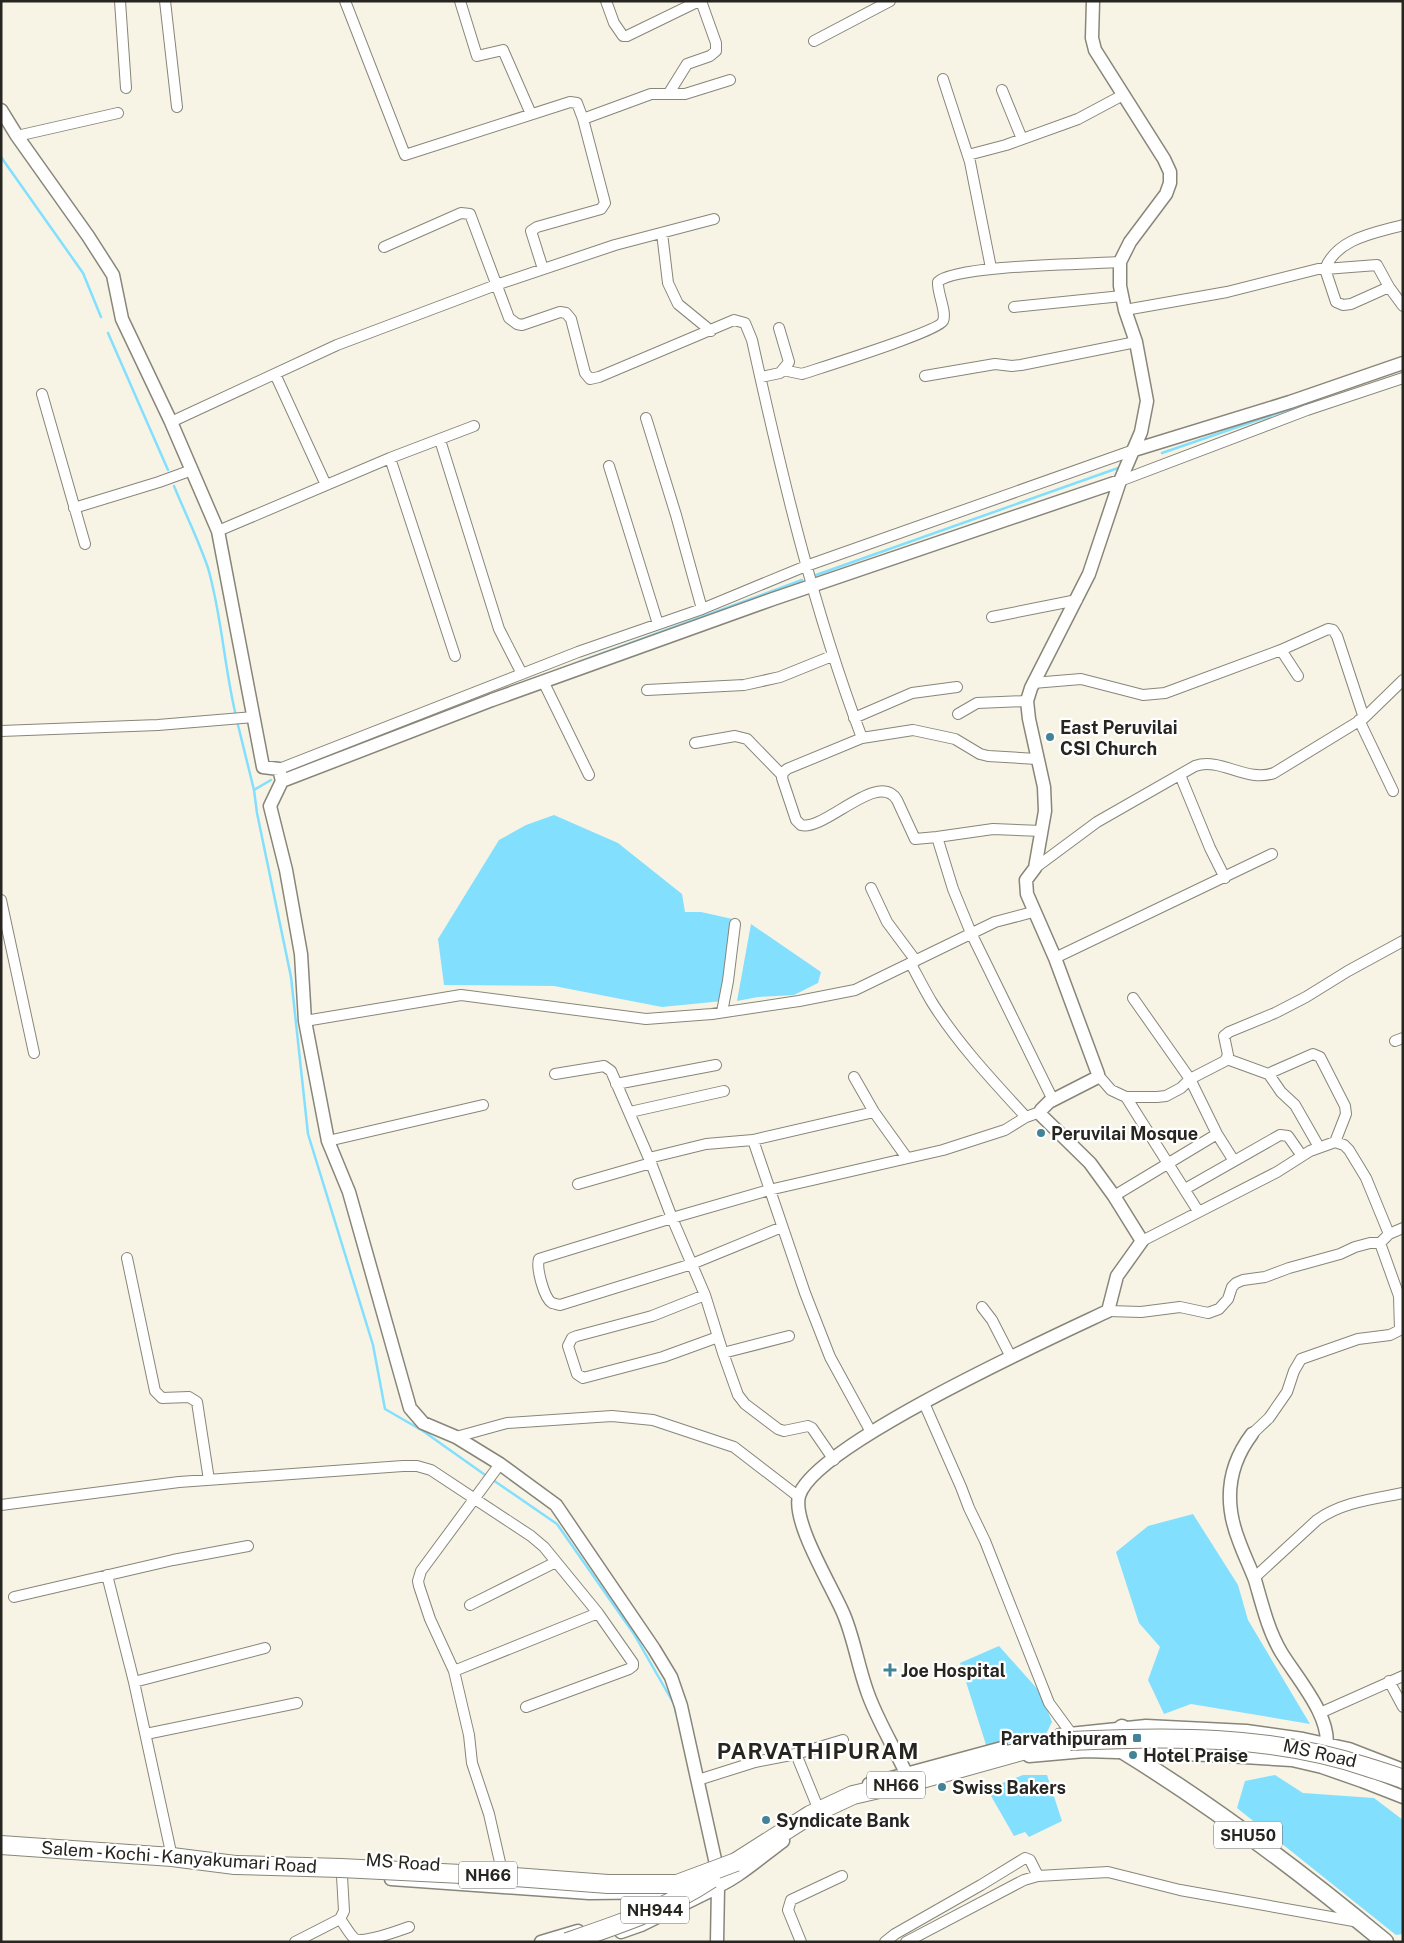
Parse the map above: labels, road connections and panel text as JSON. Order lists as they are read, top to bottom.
{
  "streets": {
    "highway": ["NH66", "Salem - Kochi - Kanyakumari Road", "NH944"],
    "main road": ["SHU50"],
    "street": ["MS Road"]
  },
  "crossings": [
    ["MS Road", "SHU50"],
    ["MS Road", "Salem - Kochi - Kanyakumari Road"],
    ["Salem - Kochi - Kanyakumari Road", "NH944"]
  ],
  "districts": ["PARVATHIPURAM"],
  "places": {
    "other": [
      "East Peruvilai CSI Church",
      "Peruvilai Mosque",
      "Hotel Praise",
      "Swiss Bakers",
      "Syndicate Bank"
    ],
    "health": ["Joe Hospital"],
    "transit": ["Parvathipuram"]
  }
}
